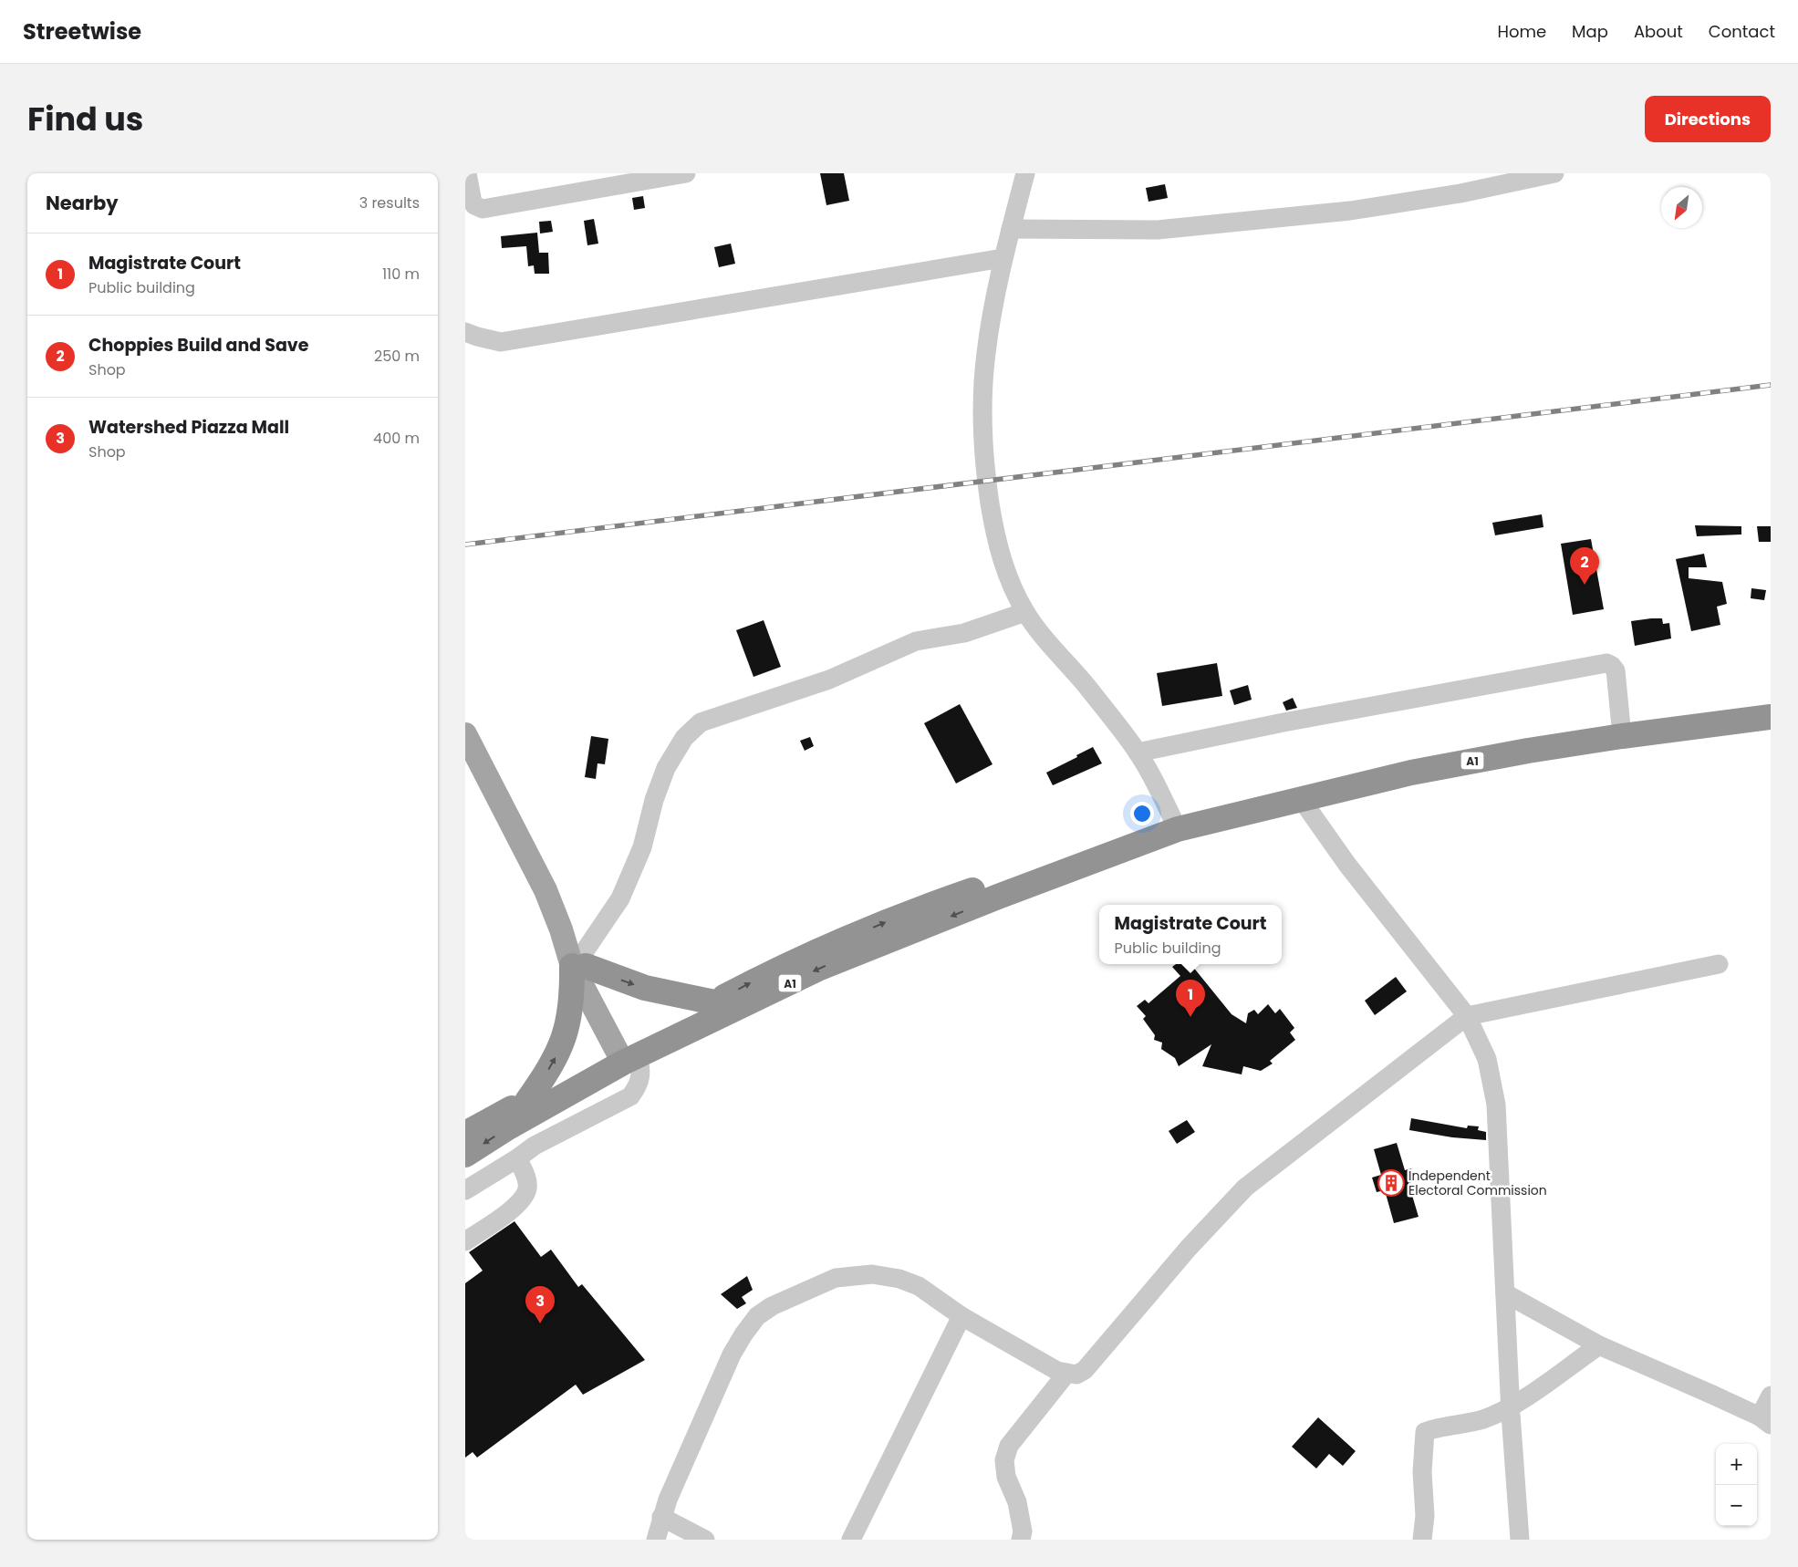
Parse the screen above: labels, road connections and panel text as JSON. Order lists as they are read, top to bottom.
{
  "streets": {
    "highway": ["A1"]
  },
  "places": {
    "building": ["Independent Electoral Commission"]
  },
  "north": "bottom left",
  "page": {
    "header": "Streetwise",
    "nav": [
      "Home",
      "Map",
      "About",
      "Contact"
    ],
    "title": "Find us",
    "buttons": "Directions",
    "heading": ["Nearby", "3 results"],
    "list": [
      {
        "mark": "1",
        "name": "Magistrate Court",
        "note": "Public building",
        "value": "110 m"
      },
      {
        "mark": "2",
        "name": "Choppies Build and Save",
        "note": "Shop",
        "value": "250 m"
      },
      {
        "mark": "3",
        "name": "Watershed Piazza Mall",
        "note": "Shop",
        "value": "400 m"
      }
    ],
    "pins": ["2", "1", "3"],
    "popup": ["Magistrate Court", "Public building"],
    "map_buttons": ["+", "−"]
  }
}
